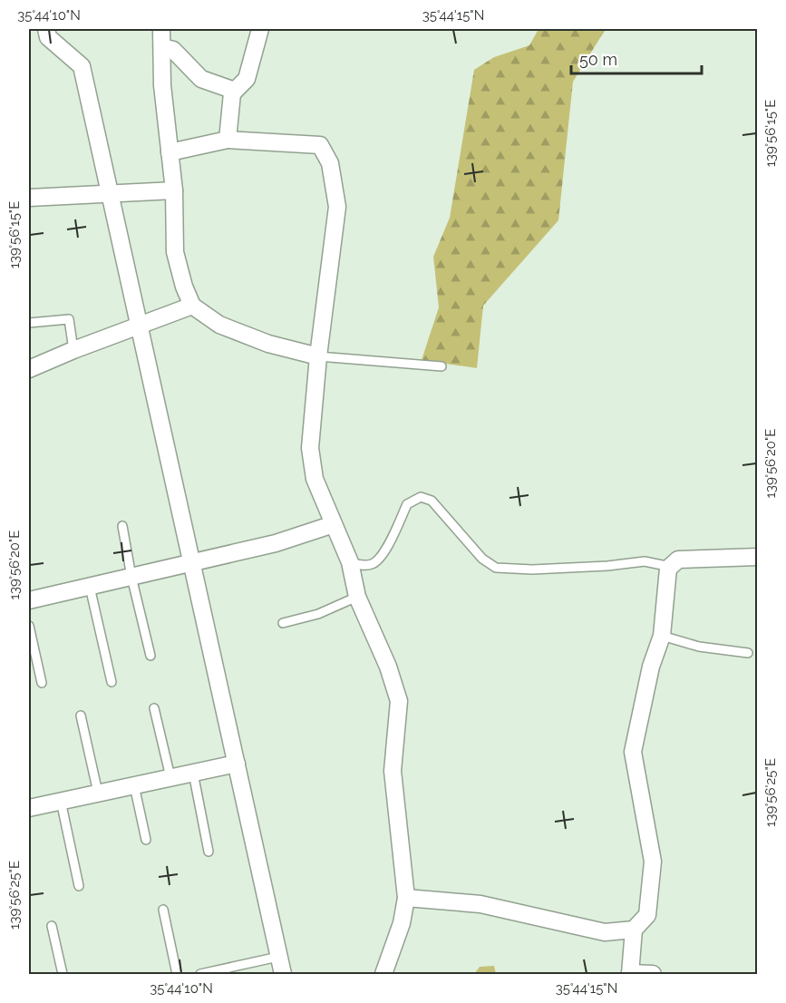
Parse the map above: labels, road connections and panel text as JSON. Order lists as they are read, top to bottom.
{
  "scale_bar": "50 m",
  "coordinates": [
    "35°44'10\"N",
    "35°44'15\"N",
    "139°56'15\"E",
    "139°56'20\"E",
    "139°56'25\"E"
  ]
}
